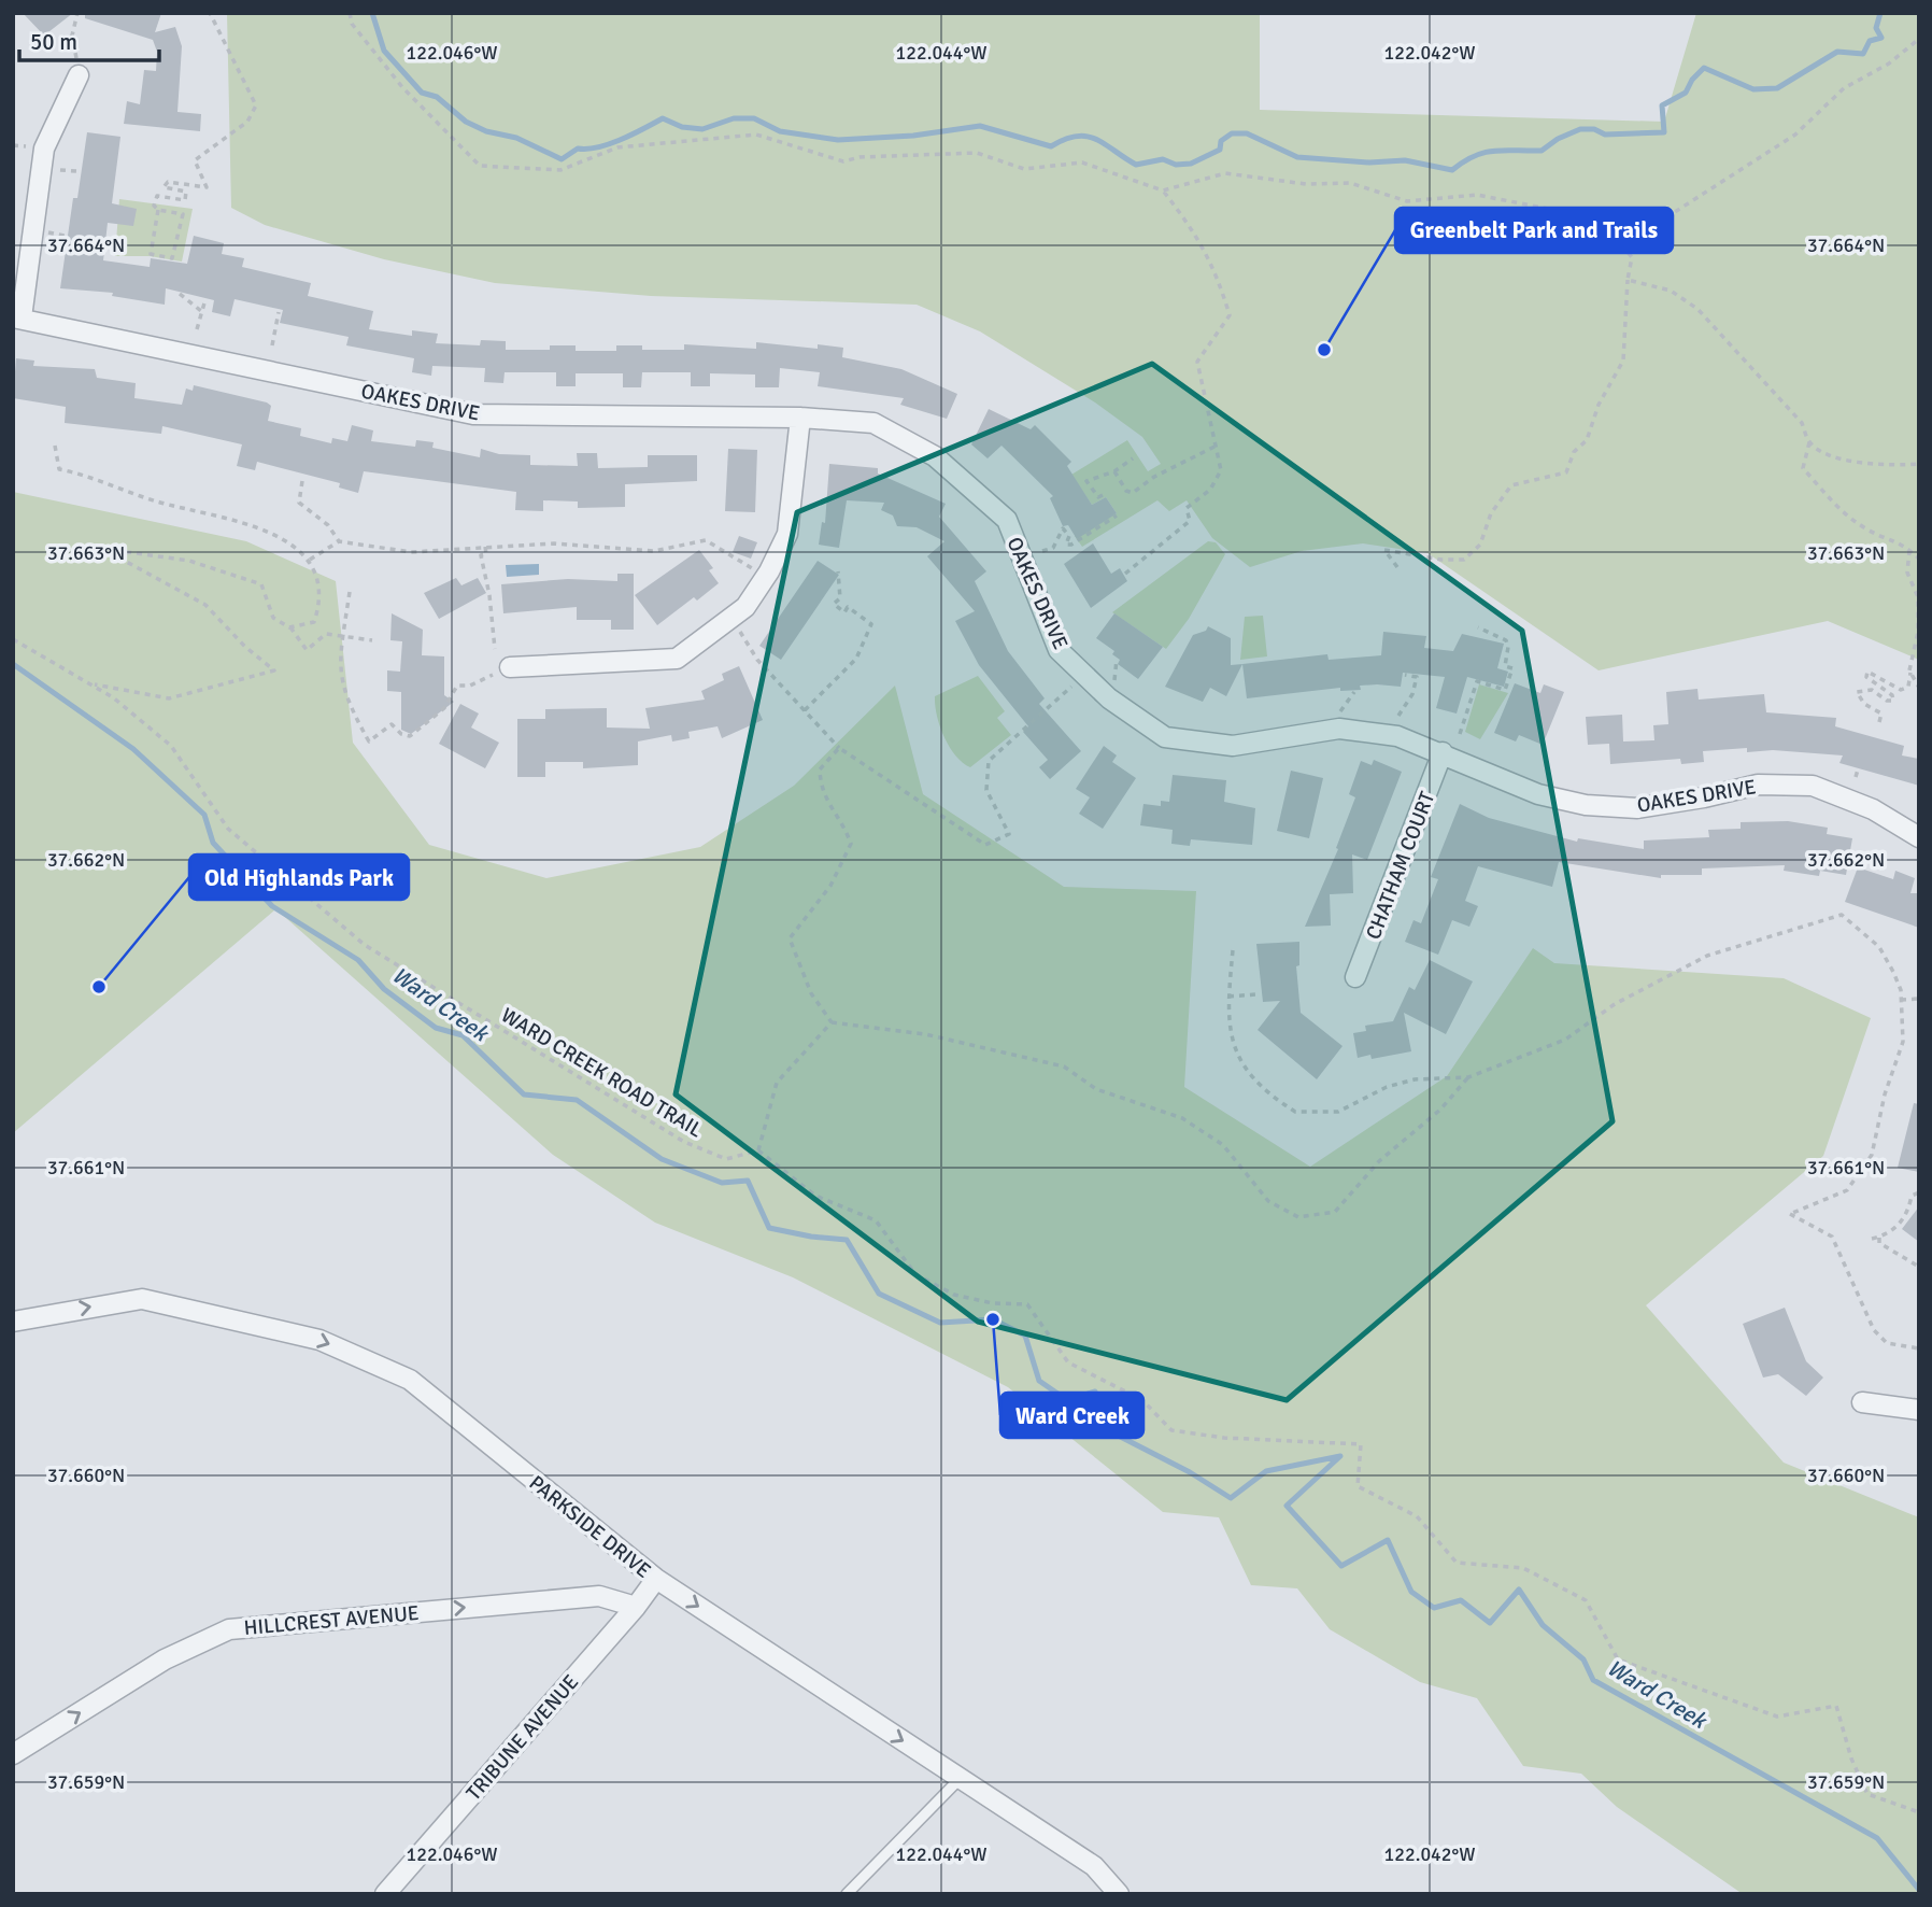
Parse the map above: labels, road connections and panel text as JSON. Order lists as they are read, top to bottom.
{
  "streets": {
    "street": [
      "OAKES DRIVE",
      "CHATHAM COURT",
      "PARKSIDE DRIVE",
      "HILLCREST AVENUE",
      "TRIBUNE AVENUE"
    ],
    "path": ["WARD CREEK ROAD TRAIL"]
  },
  "crossings": [
    ["OAKES DRIVE", "CHATHAM COURT"],
    ["PARKSIDE DRIVE", "TRIBUNE AVENUE"],
    ["HILLCREST AVENUE", "TRIBUNE AVENUE"]
  ],
  "one_way": ["PARKSIDE DRIVE", "HILLCREST AVENUE"],
  "water": ["Ward Creek"],
  "places": ["Greenbelt Park and Trails", "Old Highlands Park", "Ward Creek"],
  "scale_bar": "50 m",
  "coordinates": [
    "122.046°W",
    "122.044°W",
    "122.042°W",
    "37.664°N",
    "37.663°N",
    "37.662°N",
    "37.661°N",
    "37.660°N",
    "37.659°N"
  ]
}
